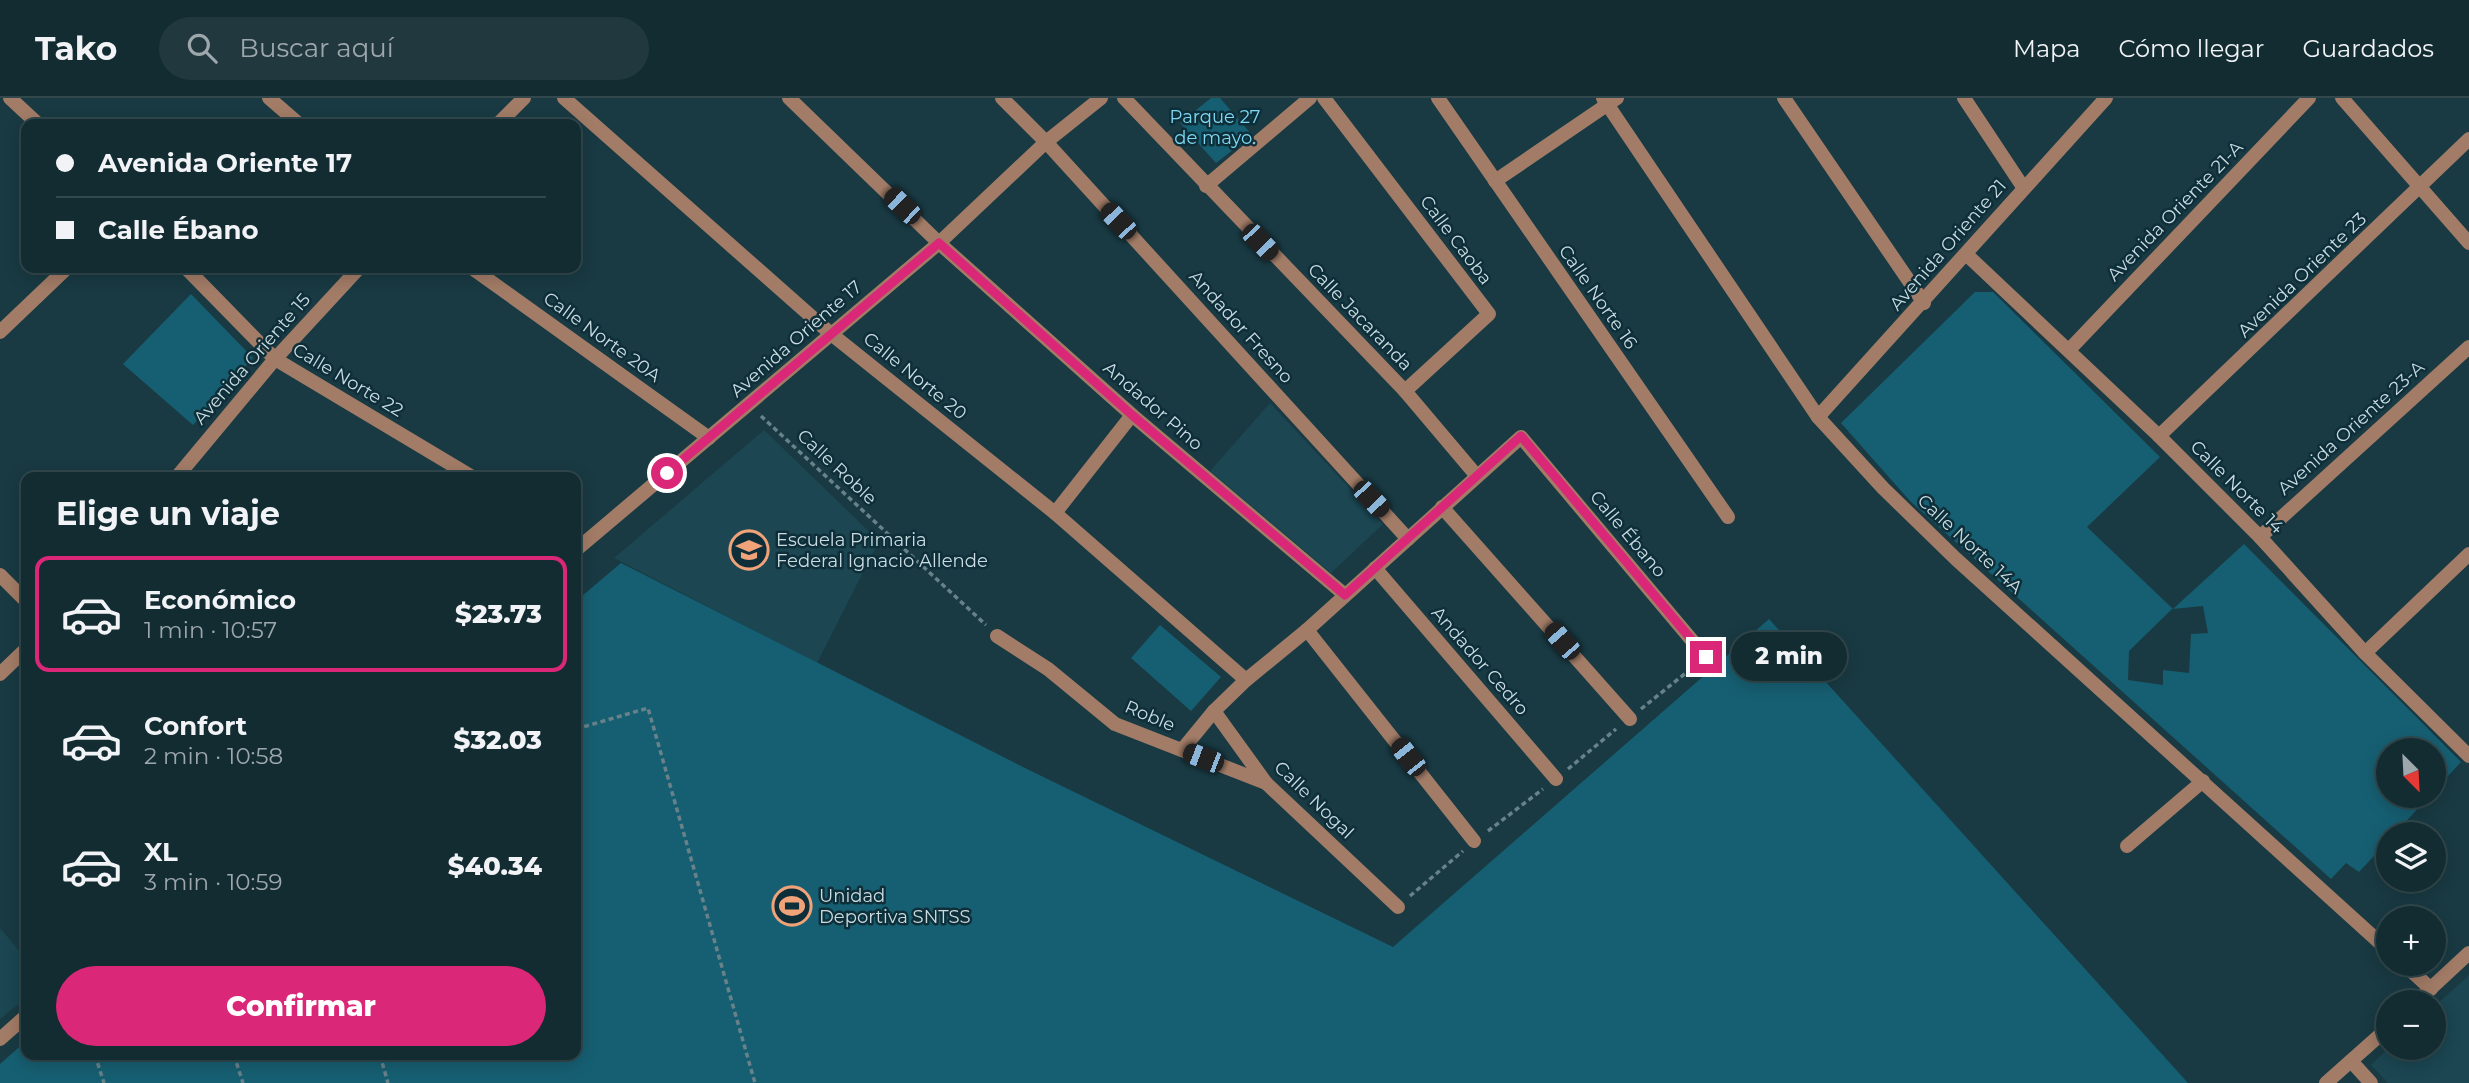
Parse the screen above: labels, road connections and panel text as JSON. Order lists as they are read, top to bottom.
{
  "streets": {
    "street": [
      "Avenida Oriente 21-A",
      "Calle Caoba",
      "Avenida Oriente 21",
      "Avenida Oriente 23",
      "Calle Norte 16",
      "Calle Jacaranda",
      "Andador Fresno",
      "Calle Norte 20A",
      "Avenida Oriente 17",
      "Avenida Oriente 15",
      "Calle Norte 20",
      "Calle Norte 22",
      "Andador Pino",
      "Avenida Oriente 23-A",
      "Calle Norte 14",
      "Calle Ébano",
      "Calle Norte 14A",
      "Andador Cedro",
      "Roble",
      "Calle Nogal"
    ],
    "path": ["Calle Roble"]
  },
  "crossings": [
    ["Avenida Oriente 21-A", "Calle Norte 14"],
    ["Calle Caoba", "Calle Jacaranda"],
    ["Avenida Oriente 21", "Calle Norte 14"],
    ["Avenida Oriente 21", "Calle Norte 14A"],
    ["Avenida Oriente 23", "Calle Norte 14"],
    ["Calle Jacaranda", "Calle Ébano"],
    ["Andador Fresno", "Avenida Oriente 17"],
    ["Calle Norte 20A", "Avenida Oriente 17"],
    ["Avenida Oriente 17", "Calle Norte 20"],
    ["Avenida Oriente 17", "Andador Pino"],
    ["Avenida Oriente 17", "Calle Roble"],
    ["Avenida Oriente 15", "Calle Norte 22"],
    ["Avenida Oriente 23-A", "Calle Norte 14"],
    ["Calle Roble", "Roble"],
    ["Roble", "Calle Nogal"]
  ],
  "parks": ["Parque 27 de mayo."],
  "places": {
    "school or university": ["Escuela Primaria Federal Ignacio Allende"],
    "sports": ["Unidad Deportiva SNTSS"]
  },
  "north": "bottom right",
  "page": {
    "header": "Tako",
    "search": "Buscar aquí",
    "nav": ["Mapa", "Cómo llegar", "Guardados"],
    "banner": ["Avenida Oriente 17", "Calle Ébano"],
    "heading": "Elige un viaje",
    "list": [
      {
        "name": "Económico",
        "note": "1 min · 10:57",
        "value": "$23.73"
      },
      {
        "name": "Confort",
        "note": "2 min · 10:58",
        "value": "$32.03"
      },
      {
        "name": "XL",
        "note": "3 min · 10:59",
        "value": "$40.34"
      }
    ],
    "bubble": "2 min",
    "map_buttons": ["+", "−"],
    "buttons": "Confirmar"
  }
}
